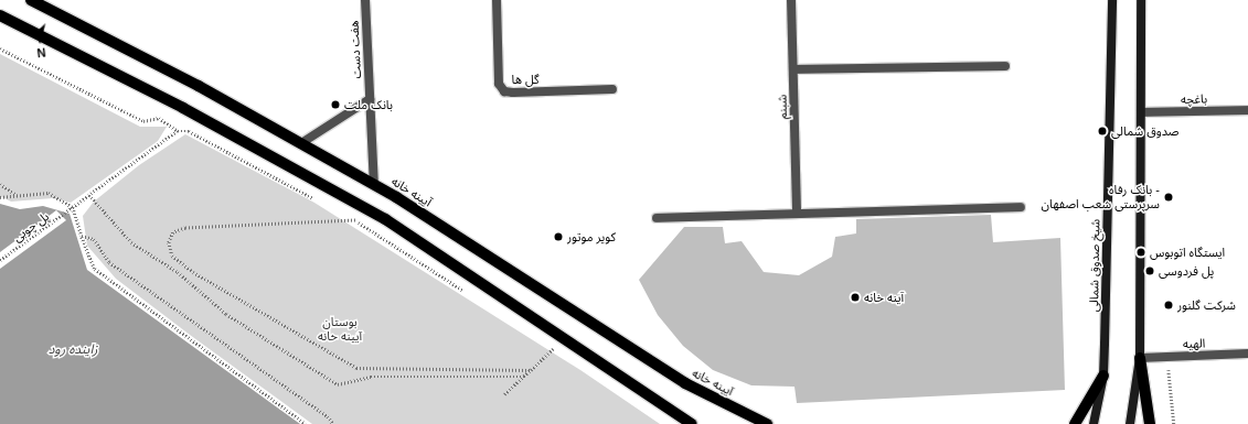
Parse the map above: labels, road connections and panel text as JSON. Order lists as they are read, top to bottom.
{
  "streets": {
    "main road": ["آیینه خانه", "شیخ صدوق شمالی"],
    "street": [
      "هفت دست",
      "گل ها",
      "باغچه",
      "شبنم",
      "الهیه"
    ],
    "path": ["پل چوبی"]
  },
  "crossings": [
    ["هفت دست", "آیینه خانه"]
  ],
  "water": ["زاینده رود"],
  "parks": ["بوستان آیینه خانه"],
  "places": [
    "بانک ملت",
    "صدوق شمالی",
    "بانک رفاه - سرپرستی شعب اصفهان",
    "کویر موتور",
    "ایستگاه اتوبوس",
    "پل فردوسی",
    "آینه خانه",
    "شرکت گلنور"
  ],
  "north": "bottom"
}
